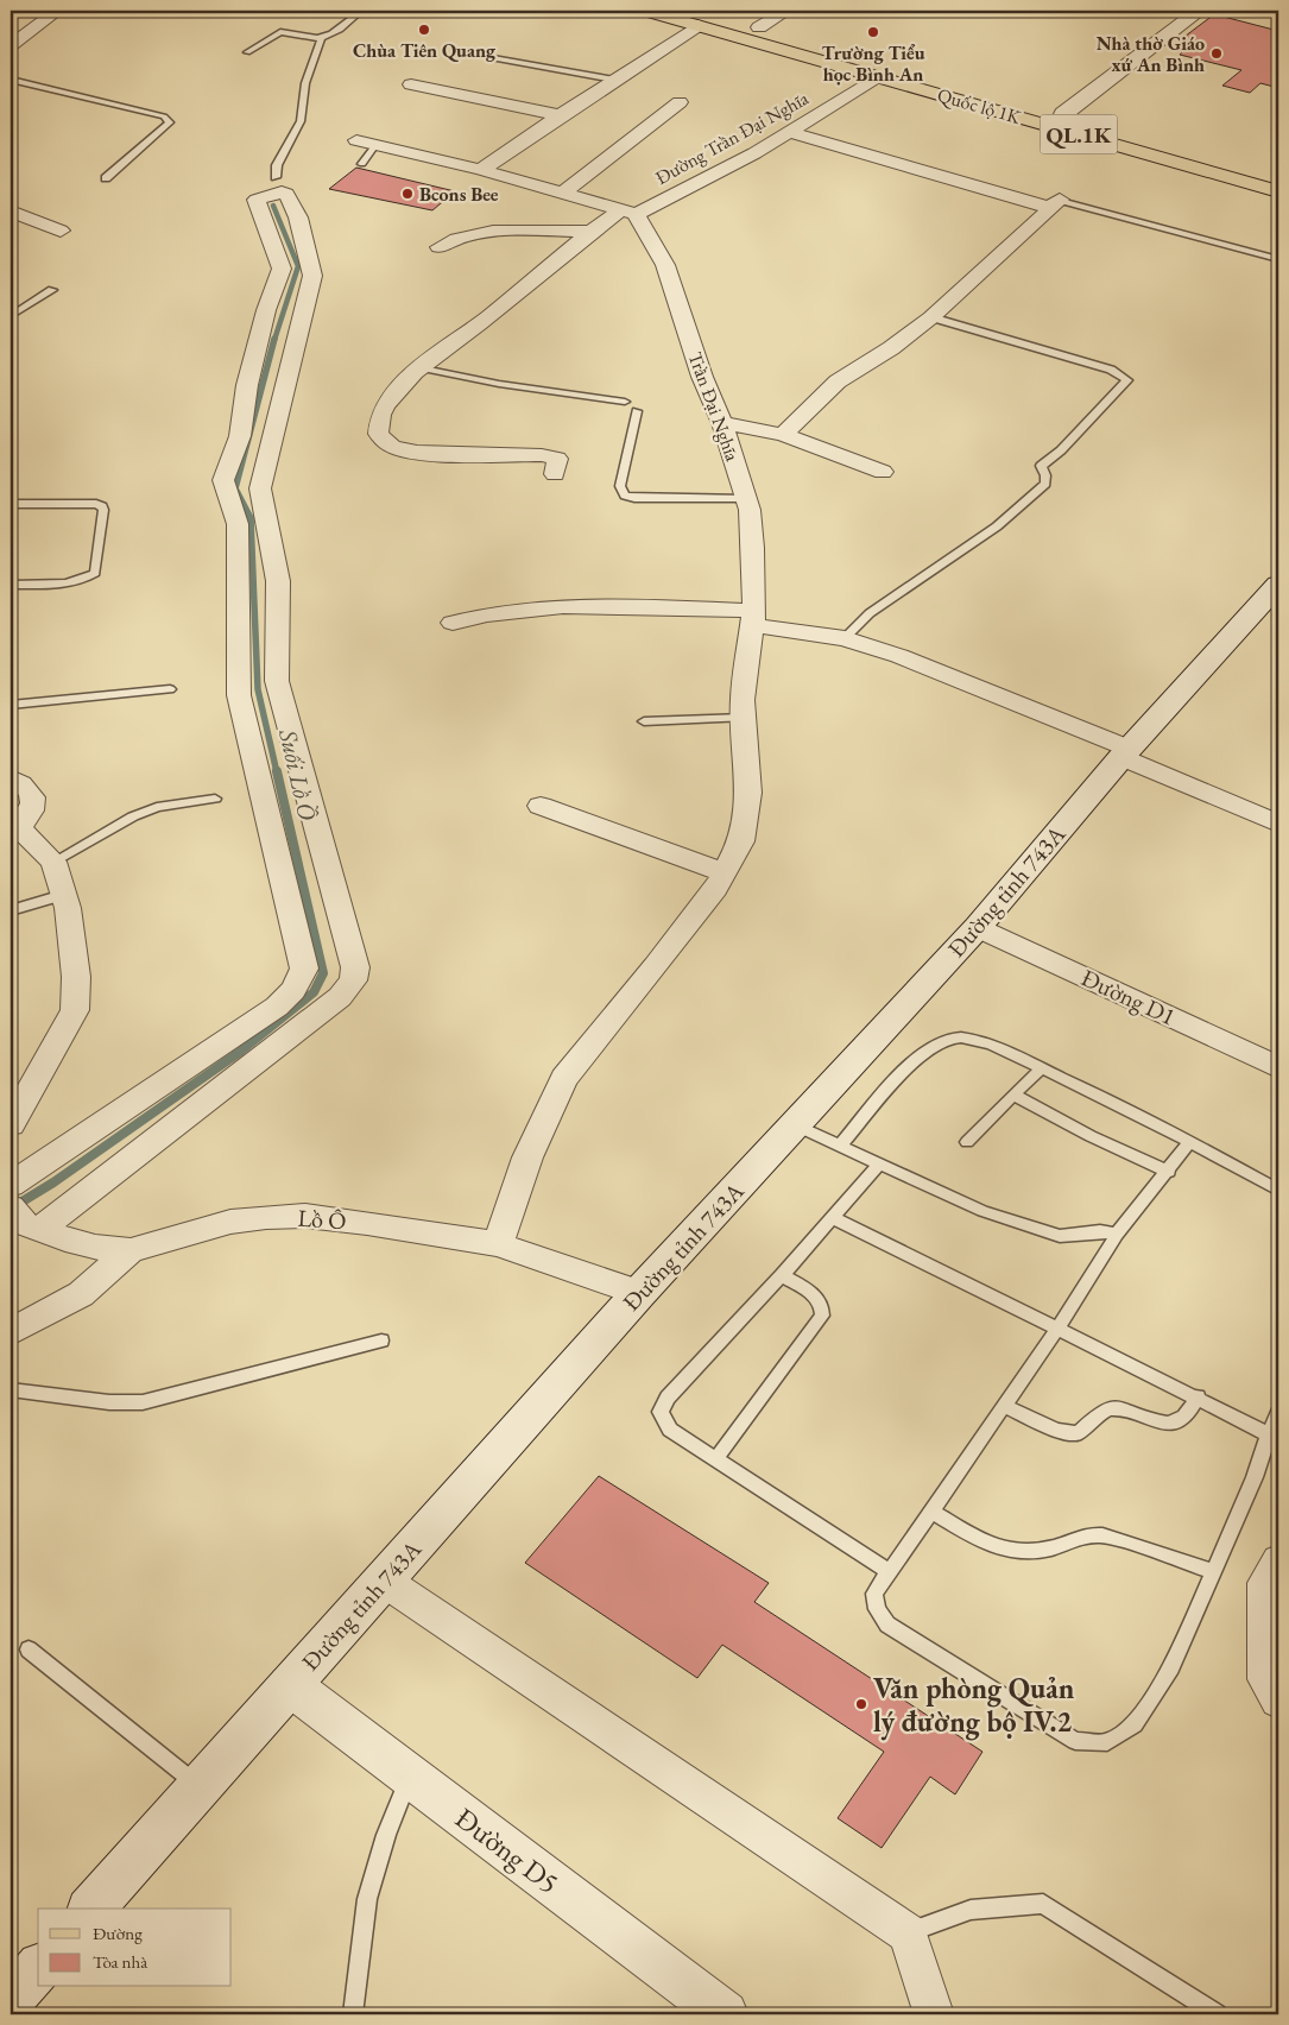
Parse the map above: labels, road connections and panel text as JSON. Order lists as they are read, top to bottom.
{
  "streets": {
    "main road": [
      "Quốc lộ 1K",
      "QL.1K",
      "Đường tỉnh 743A",
      "Đường D5"
    ],
    "street": [
      "Đường Trần Đại Nghĩa",
      "Trần Đại Nghĩa",
      "Đường D1",
      "Lồ Ô"
    ]
  },
  "crossings": [
    ["Quốc lộ 1K", "Đường Trần Đại Nghĩa"],
    ["Đường Trần Đại Nghĩa", "Trần Đại Nghĩa"],
    ["Trần Đại Nghĩa", "Lồ Ô"],
    ["Đường tỉnh 743A", "Đường D1"],
    ["Đường tỉnh 743A", "Lồ Ô"],
    ["Đường tỉnh 743A", "Đường D5"]
  ],
  "water": ["Suối Lồ Ồ"],
  "places": [
    "Chùa Tiên Quang",
    "Trường Tiểu học Bình An",
    "Nhà thờ Giáo xứ An Bình",
    "Bcons Bee",
    "Văn phòng Quản lý đường bộ IV.2"
  ],
  "legend": ["Đường", "Tòa nhà"]
}
